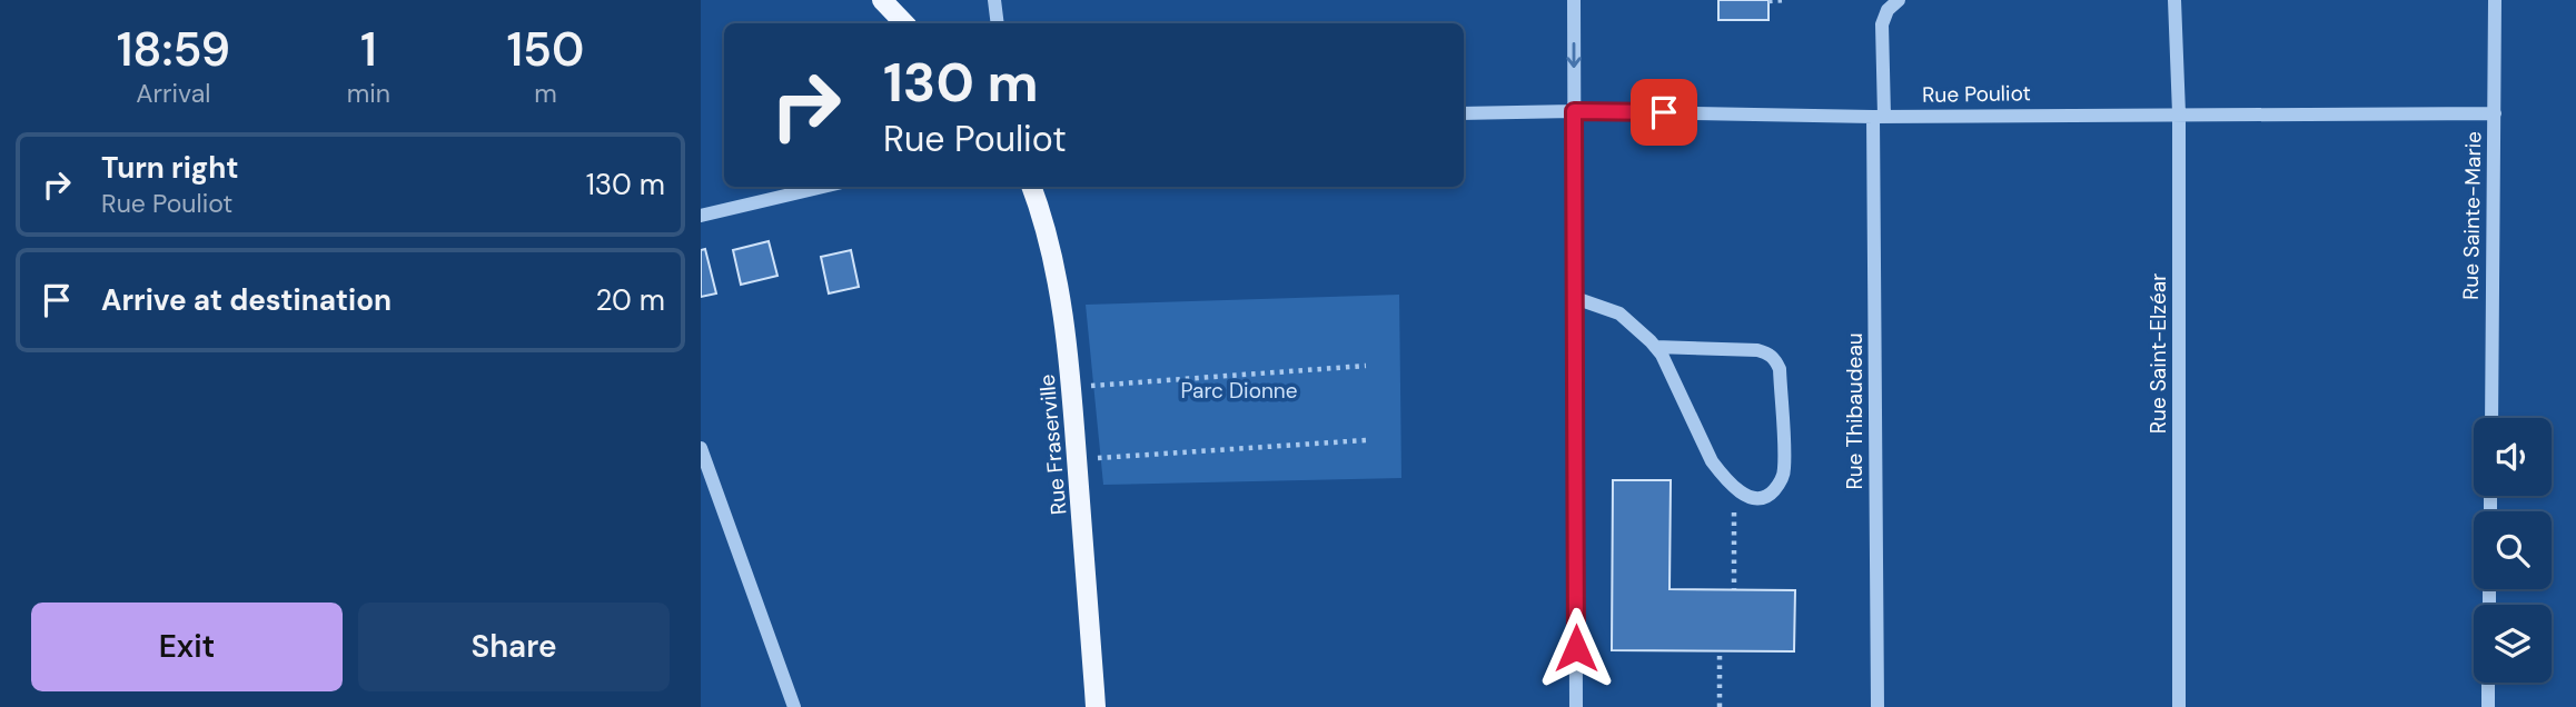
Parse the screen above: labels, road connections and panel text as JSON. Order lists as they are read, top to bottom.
{
  "streets": {
    "main road": ["Rue Fraserville"],
    "street": [
      "Rue Pouliot",
      "Rue Sainte-Marie",
      "Rue Saint-Elzéar",
      "Rue Thibaudeau"
    ]
  },
  "crossings": [
    ["Rue Pouliot", "Rue Sainte-Marie"],
    ["Rue Pouliot", "Rue Saint-Elzéar"],
    ["Rue Pouliot", "Rue Thibaudeau"]
  ],
  "parks": ["Parc Dionne"],
  "page": {
    "eta": [
      "18:59",
      "Arrival",
      "1",
      "min",
      "150",
      "m"
    ],
    "turn": ["130 m", "Rue Pouliot"],
    "list": [
      {
        "name": "Turn right",
        "note": "Rue Pouliot",
        "value": "130 m"
      },
      {
        "name": "Arrive at destination",
        "value": "20 m"
      }
    ],
    "buttons": ["Exit", "Share"]
  }
}
